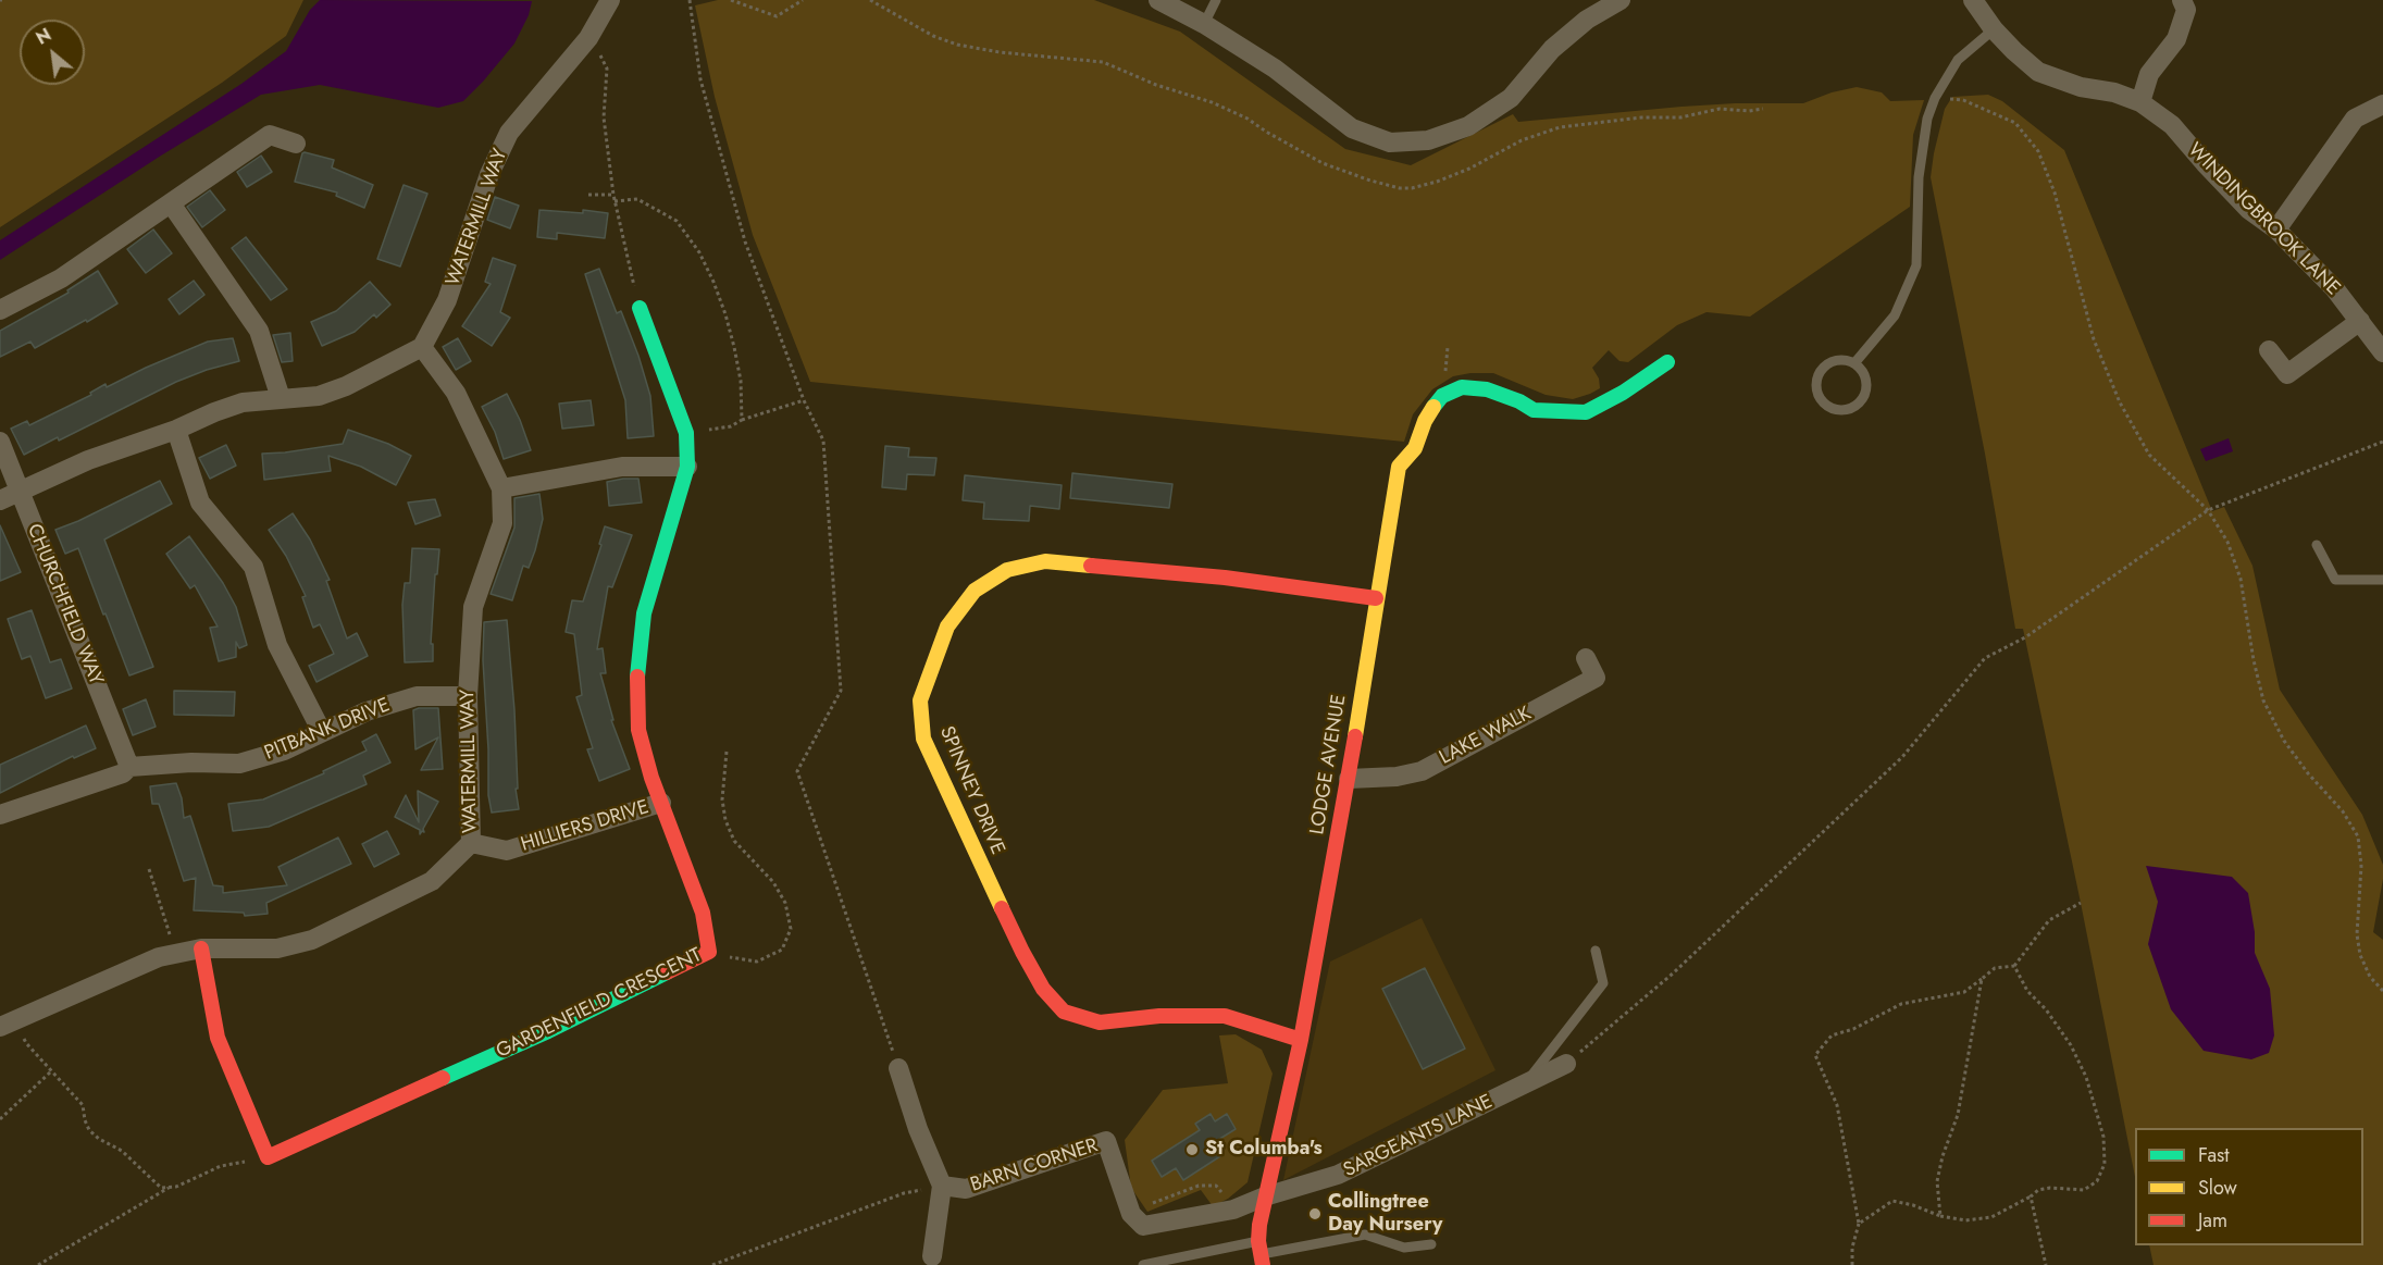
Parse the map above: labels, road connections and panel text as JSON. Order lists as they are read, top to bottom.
{
  "streets": {
    "street": [
      "WATERMILL WAY",
      "WINDINGBROOK LANE",
      "CHURCHFIELD WAY",
      "PITBANK DRIVE",
      "LAKE WALK",
      "LODGE AVENUE",
      "SPINNEY DRIVE",
      "HILLIERS DRIVE",
      "GARDENFIELD CRESCENT",
      "SARGEANTS LANE",
      "BARN CORNER"
    ]
  },
  "crossings": [
    ["WATERMILL WAY", "PITBANK DRIVE"],
    ["WATERMILL WAY", "HILLIERS DRIVE"],
    ["CHURCHFIELD WAY", "PITBANK DRIVE"],
    ["LAKE WALK", "LODGE AVENUE"],
    ["LODGE AVENUE", "SPINNEY DRIVE"],
    ["LODGE AVENUE", "SARGEANTS LANE"],
    ["LODGE AVENUE", "BARN CORNER"],
    ["HILLIERS DRIVE", "GARDENFIELD CRESCENT"],
    ["SARGEANTS LANE", "BARN CORNER"]
  ],
  "places": ["St Columba's", "Collingtree Day Nursery"],
  "legend": ["Fast", "Slow", "Jam"],
  "north": "top left"
}
